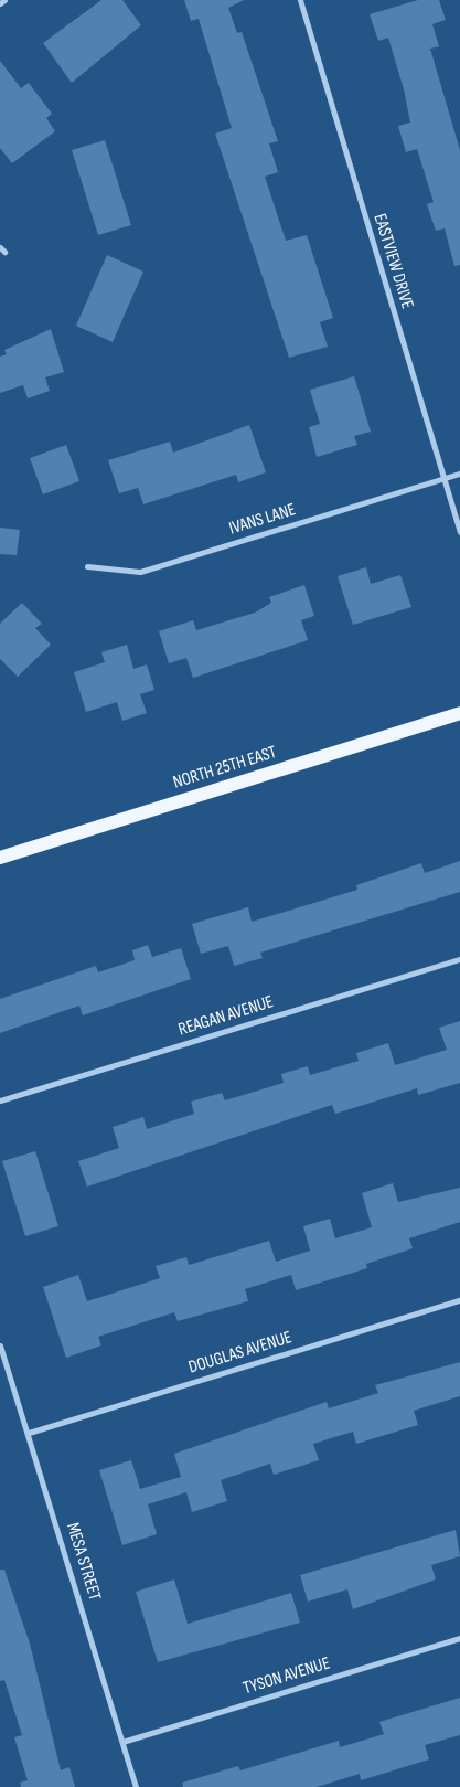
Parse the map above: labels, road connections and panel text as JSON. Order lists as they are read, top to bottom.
{
  "streets": {
    "main road": ["NORTH 25TH EAST"],
    "street": [
      "EASTVIEW DRIVE",
      "IVANS LANE",
      "REAGAN AVENUE",
      "DOUGLAS AVENUE",
      "MESA STREET",
      "TYSON AVENUE"
    ]
  },
  "crossings": [
    ["EASTVIEW DRIVE", "IVANS LANE"],
    ["DOUGLAS AVENUE", "MESA STREET"],
    ["MESA STREET", "TYSON AVENUE"]
  ]
}
